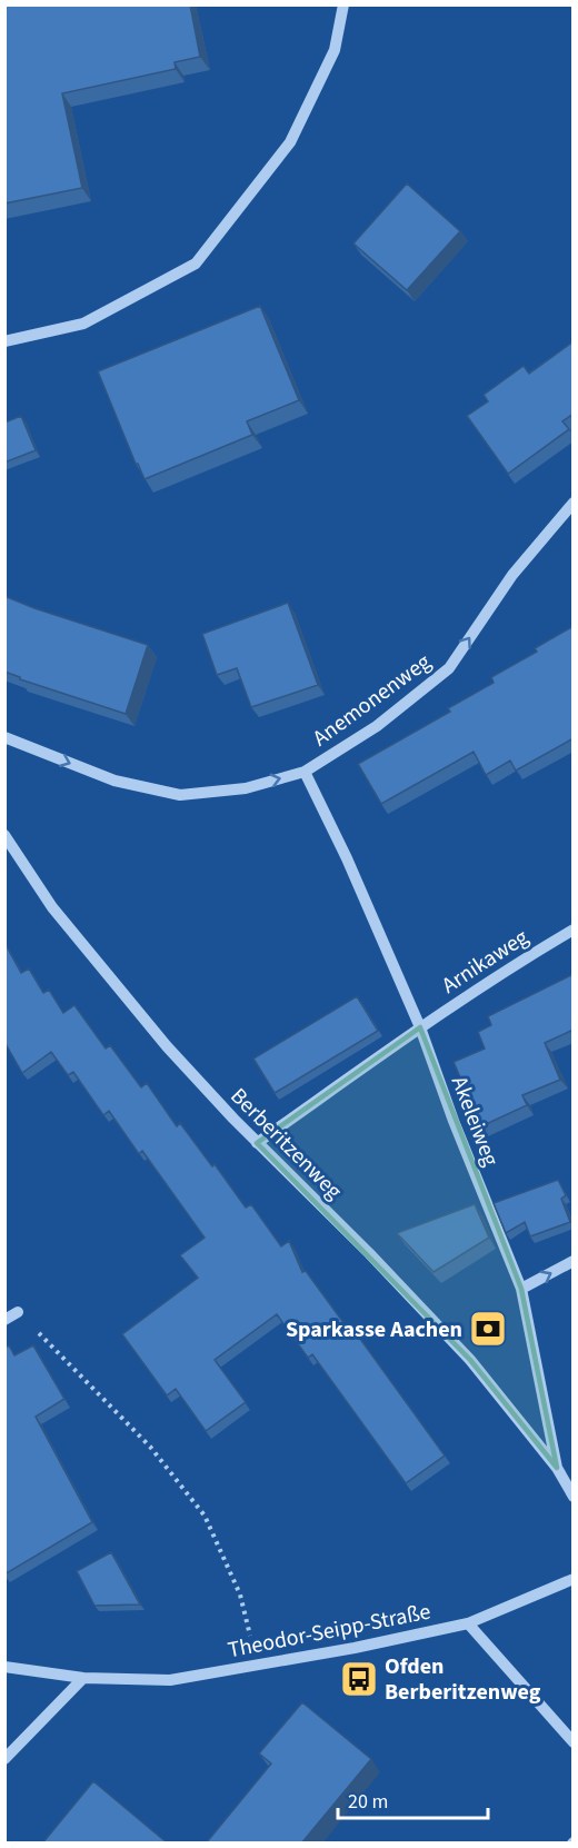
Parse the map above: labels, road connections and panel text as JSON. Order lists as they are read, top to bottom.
{
  "streets": {
    "street": [
      "Anemonenweg",
      "Arnikaweg",
      "Akeleiweg",
      "Berberitzenweg",
      "Theodor-Seipp-Straße"
    ]
  },
  "crossings": [
    ["Anemonenweg", "Akeleiweg"],
    ["Arnikaweg", "Akeleiweg"],
    ["Arnikaweg", "Berberitzenweg"],
    ["Akeleiweg", "Berberitzenweg"]
  ],
  "one_way": ["Anemonenweg"],
  "places": {
    "bank": ["Sparkasse Aachen"],
    "bus stop": ["Ofden Berberitzenweg"]
  },
  "scale_bar": "20 m"
}
